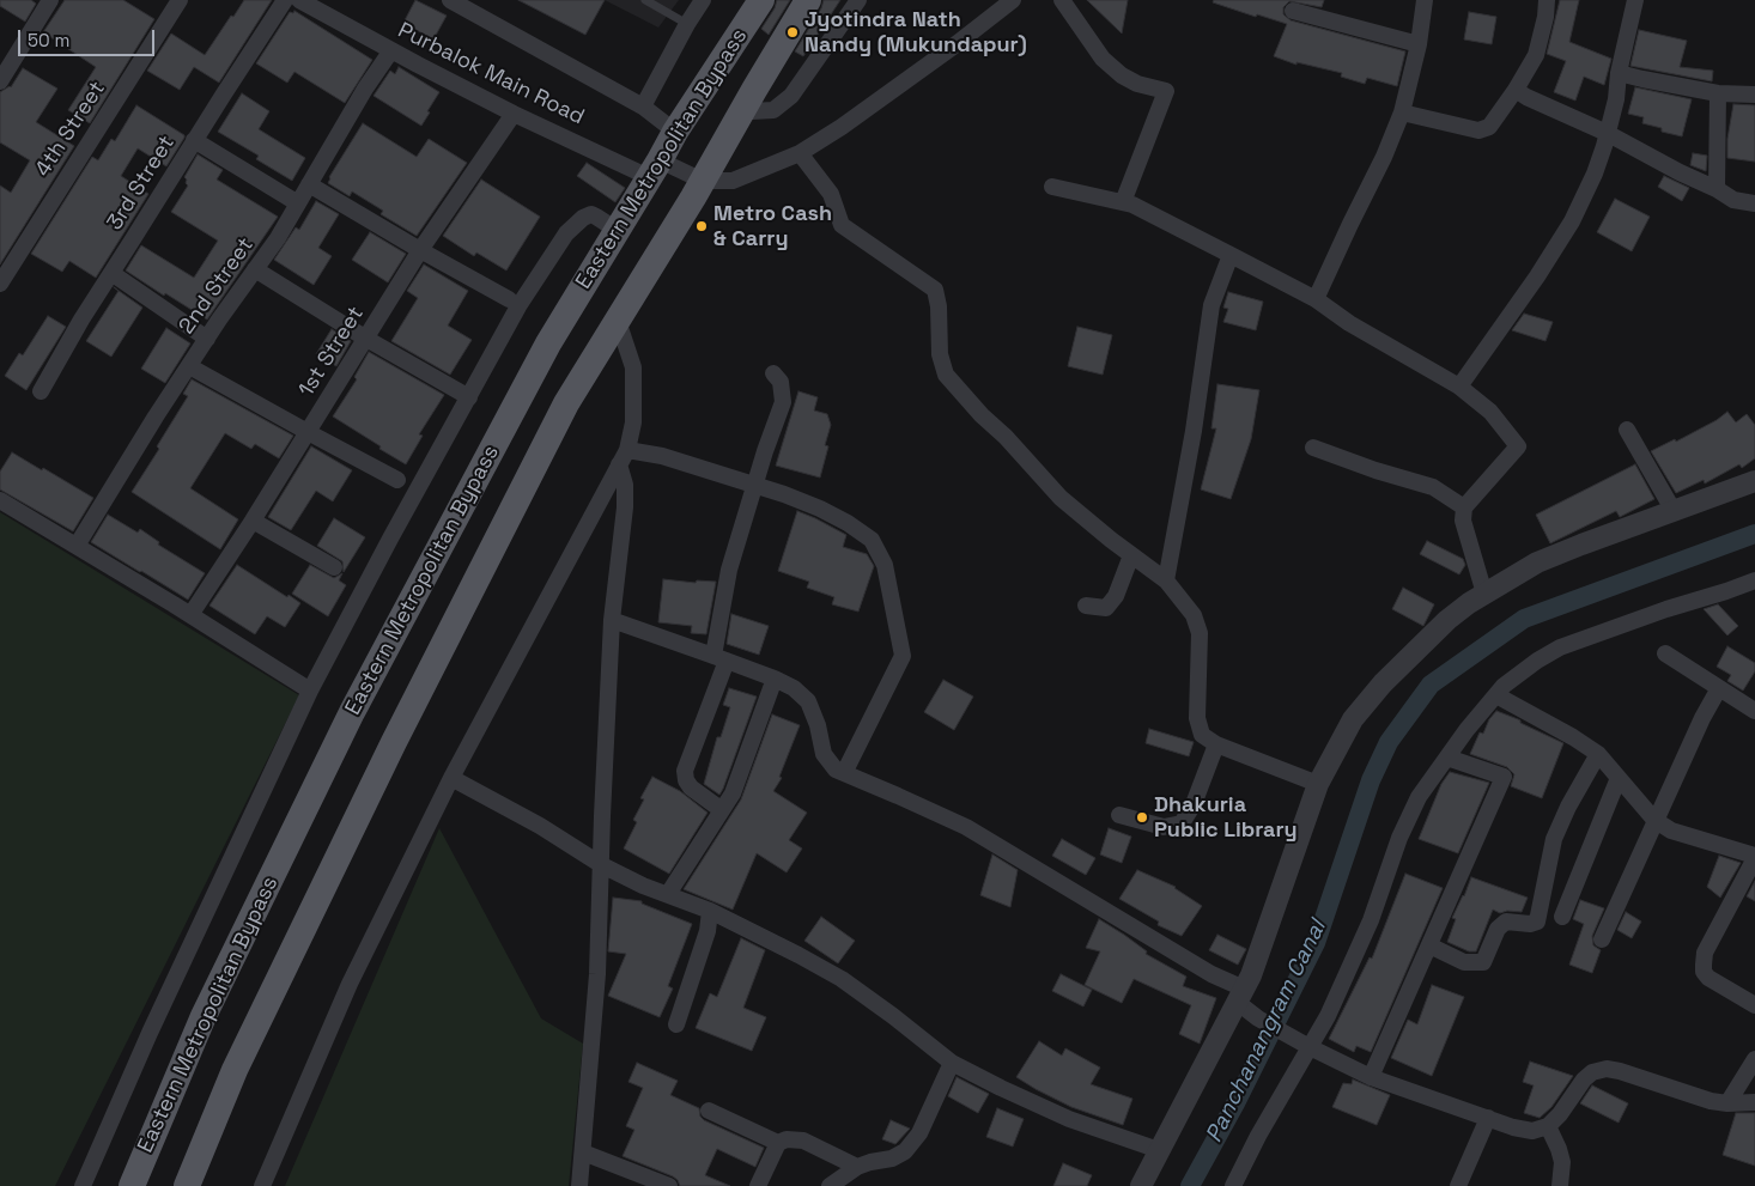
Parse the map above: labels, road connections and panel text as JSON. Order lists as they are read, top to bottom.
{
  "streets": {
    "main road": ["Eastern Metropolitan Bypass"],
    "street": [
      "Purbalok Main Road",
      "4th Street",
      "3rd Street",
      "2nd Street",
      "1st Street"
    ]
  },
  "crossings": [
    ["Purbalok Main Road", "Eastern Metropolitan Bypass"],
    ["Purbalok Main Road", "2nd Street"],
    ["Purbalok Main Road", "1st Street"]
  ],
  "water": ["Panchanangram Canal"],
  "places": ["Jyotindra Nath Nandy (Mukundapur)", "Metro Cash & Carry", "Dhakuria Public Library"],
  "scale_bar": "50 m"
}
